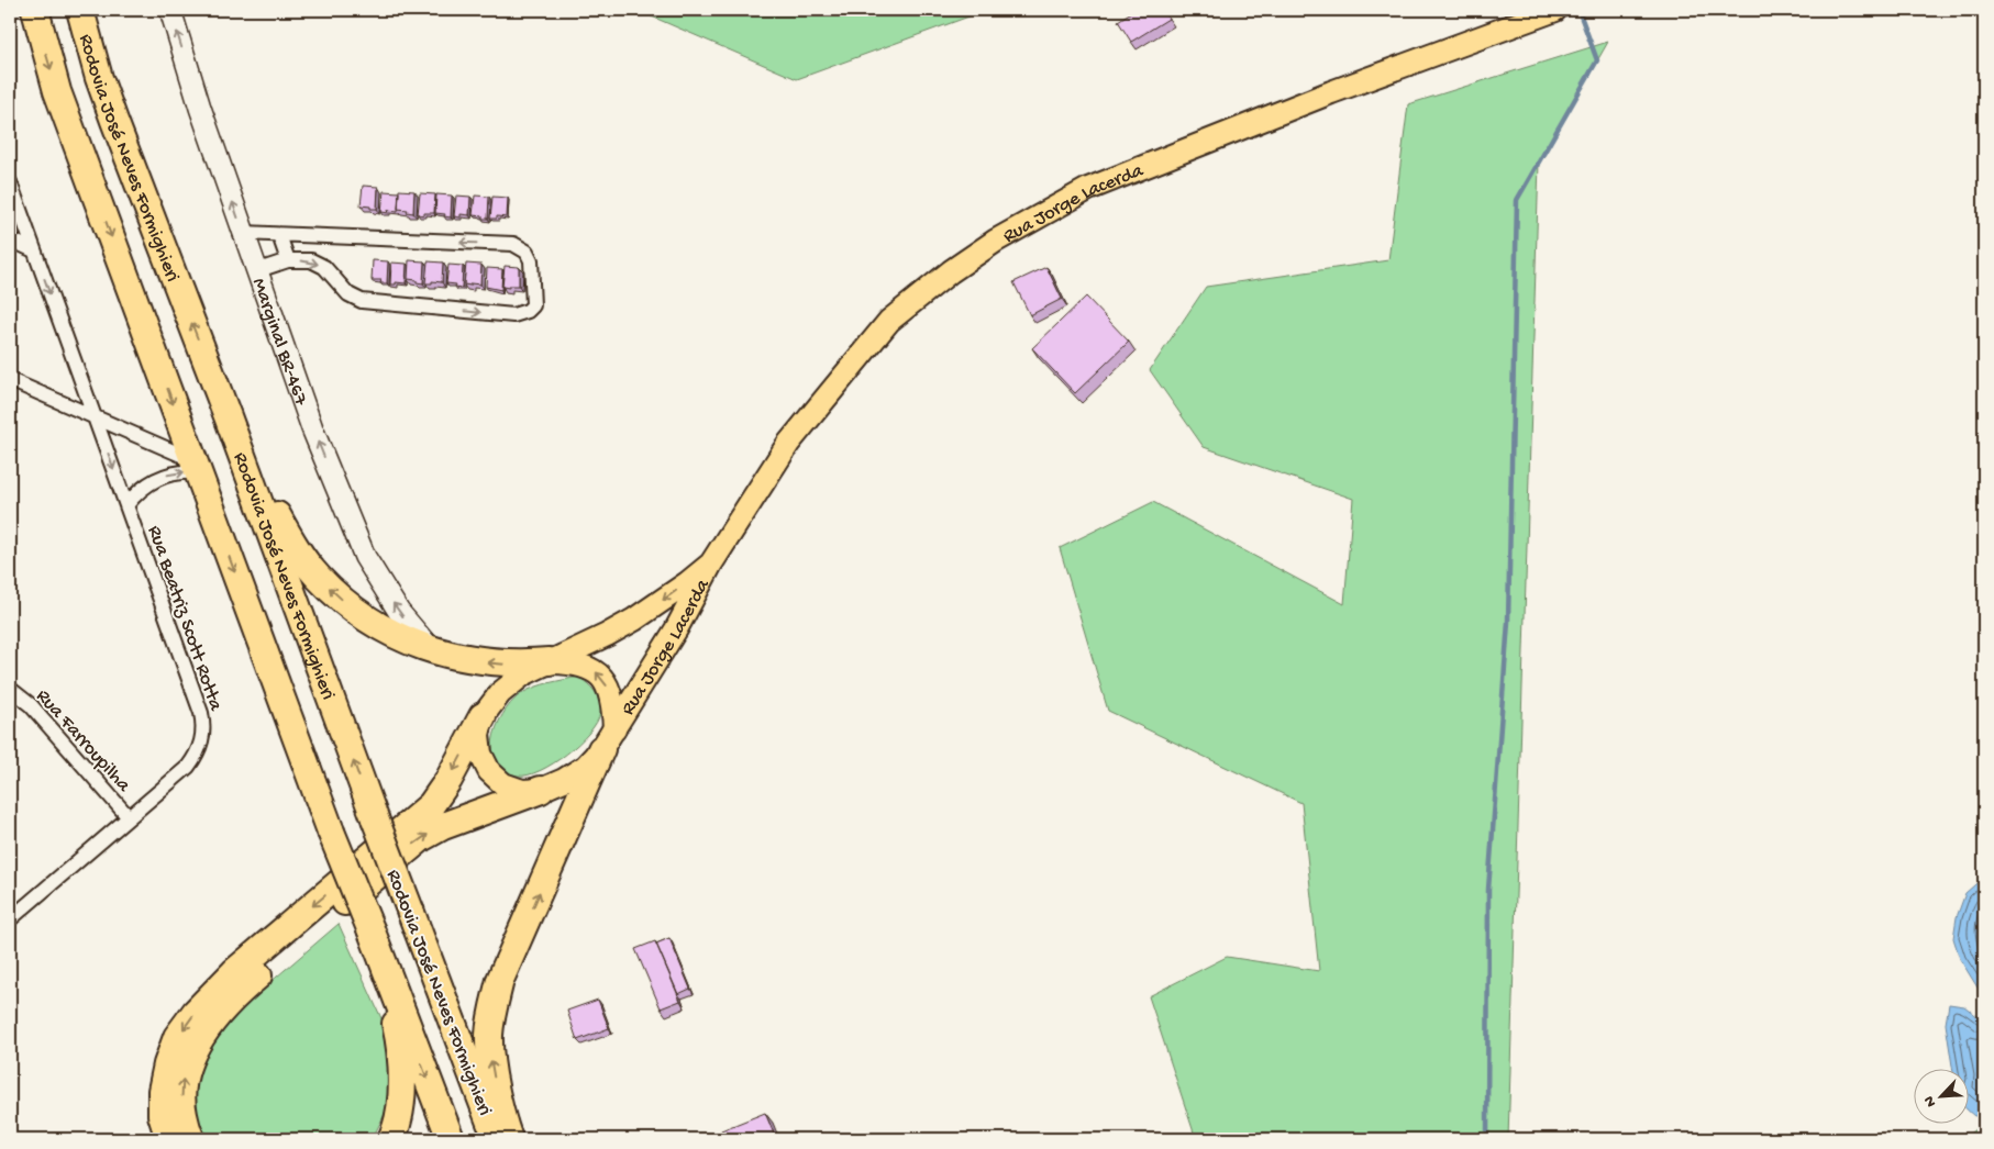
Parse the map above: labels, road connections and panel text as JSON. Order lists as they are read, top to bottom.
{
  "streets": {
    "highway": ["Rodovia José Neves Formighieri"],
    "main road": ["Rua Jorge Lacerda", "Marginal BR-467"],
    "street": ["Rua Beatriz Scott Rotta", "Rua Farroupilha"]
  },
  "crossings": [
    ["Rua Beatriz Scott Rotta", "Rua Farroupilha"]
  ],
  "one_way": ["Marginal BR-467"],
  "north": "bottom left"
}
